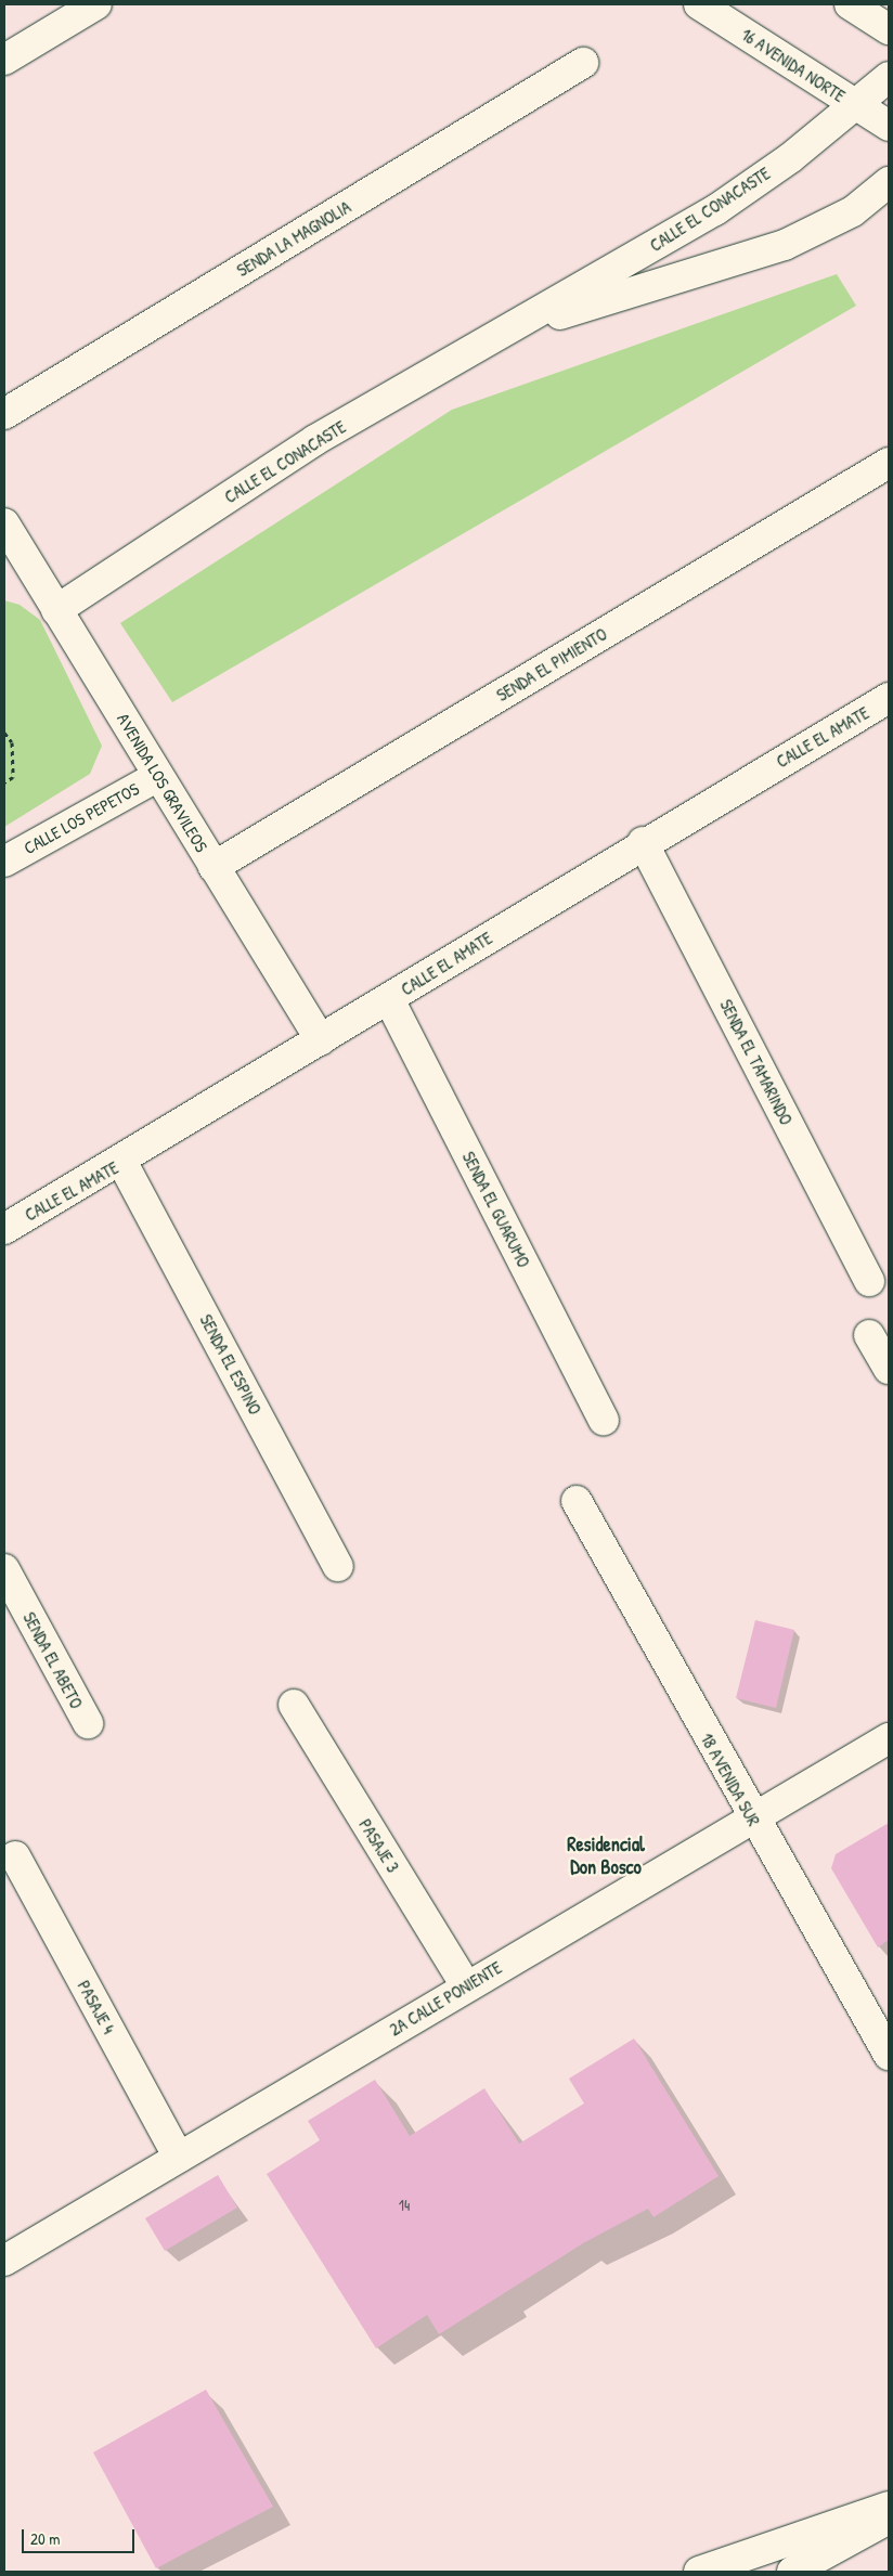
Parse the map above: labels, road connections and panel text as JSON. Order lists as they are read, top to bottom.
{
  "streets": {
    "street": [
      "16 AVENIDA NORTE",
      "CALLE EL CONACASTE",
      "SENDA LA MAGNOLIA",
      "SENDA EL PIMIENTO",
      "CALLE EL AMATE",
      "AVENIDA LOS GRAVILEOS",
      "CALLE LOS PEPETOS",
      "SENDA EL TAMARINDO",
      "SENDA EL GUARUMO",
      "SENDA EL ESPINO",
      "SENDA EL ABETO",
      "18 AVENIDA SUR",
      "PASAJE 3",
      "2A CALLE PONIENTE",
      "PASAJE 4"
    ]
  },
  "crossings": [
    ["16 AVENIDA NORTE", "CALLE EL CONACASTE"],
    ["CALLE EL CONACASTE", "AVENIDA LOS GRAVILEOS"],
    ["SENDA EL PIMIENTO", "AVENIDA LOS GRAVILEOS"],
    ["CALLE EL AMATE", "AVENIDA LOS GRAVILEOS"],
    ["CALLE EL AMATE", "SENDA EL TAMARINDO"],
    ["CALLE EL AMATE", "SENDA EL GUARUMO"],
    ["CALLE EL AMATE", "SENDA EL ESPINO"],
    ["AVENIDA LOS GRAVILEOS", "CALLE LOS PEPETOS"],
    ["18 AVENIDA SUR", "2A CALLE PONIENTE"],
    ["PASAJE 3", "2A CALLE PONIENTE"],
    ["2A CALLE PONIENTE", "PASAJE 4"]
  ],
  "districts": ["Residencial Don Bosco"],
  "house_numbers": ["14"],
  "scale_bar": "20 m"
}
